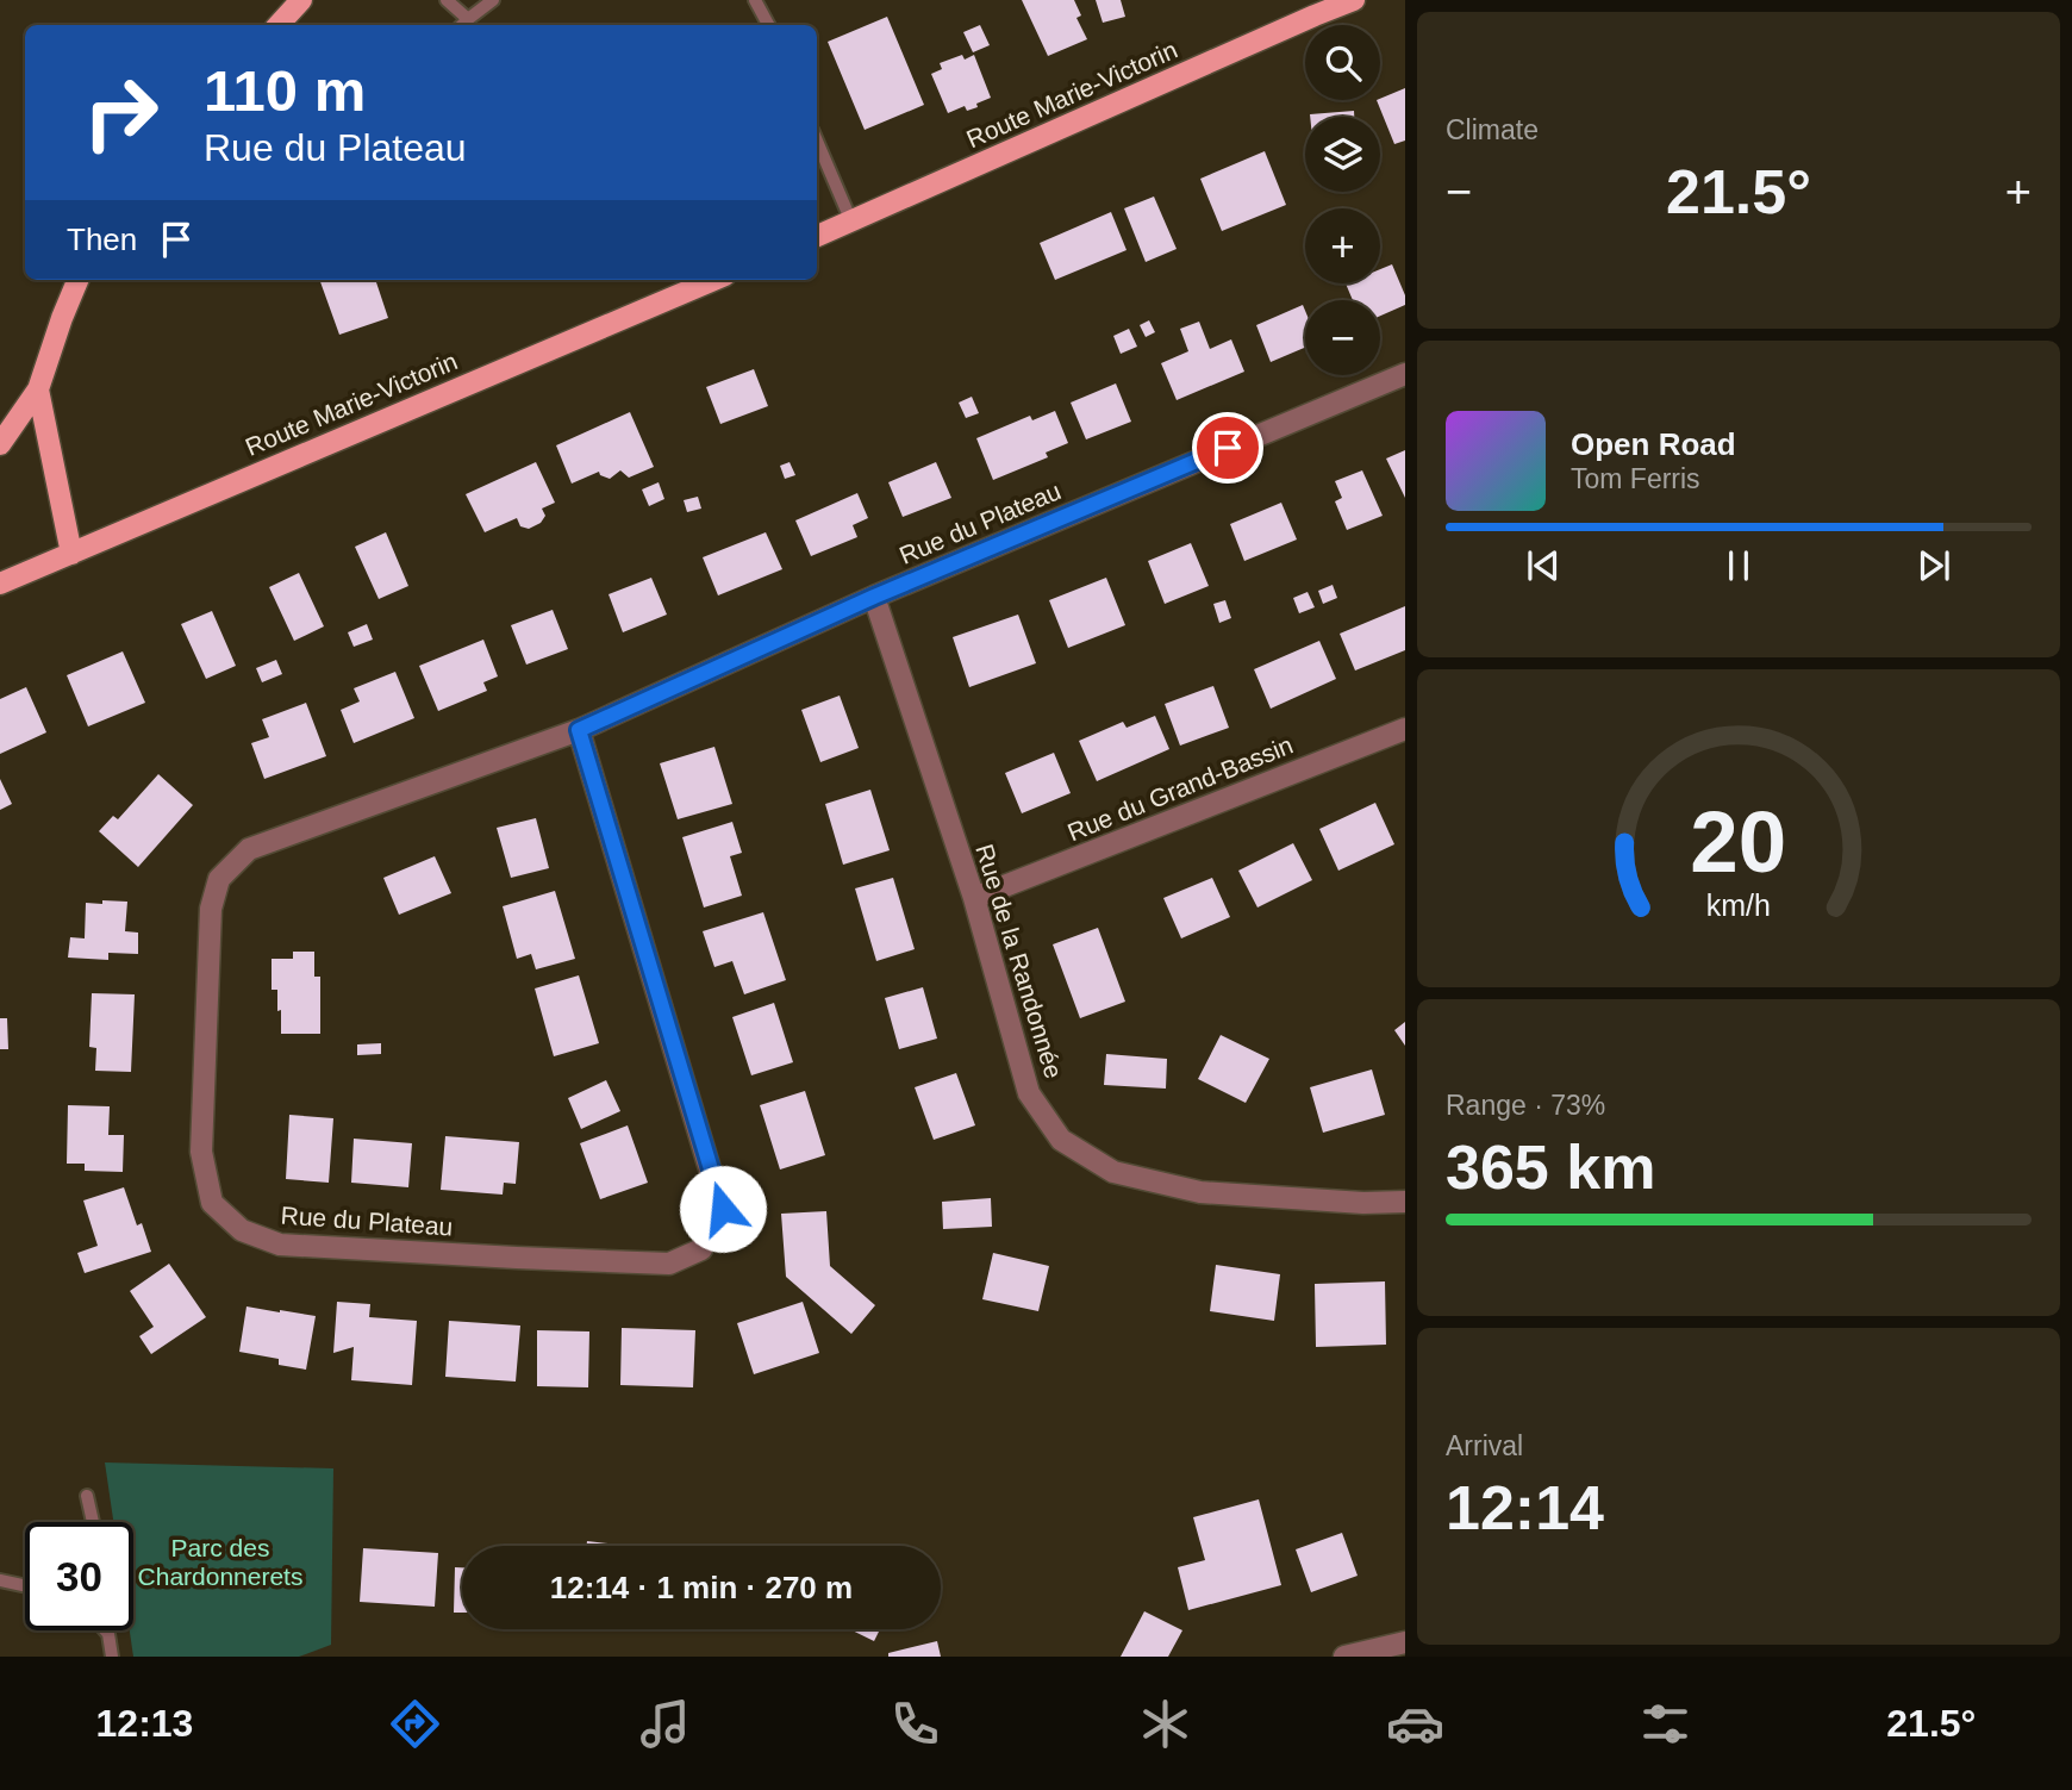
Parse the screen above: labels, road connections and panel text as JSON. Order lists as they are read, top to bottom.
{
  "streets": {
    "main road": ["Route Marie-Victorin"],
    "street": ["Rue du Plateau", "Rue du Grand-Bassin", "Rue de la Randonnée"]
  },
  "crossings": [
    ["Rue du Plateau", "Rue de la Randonnée"],
    ["Rue du Grand-Bassin", "Rue de la Randonnée"]
  ],
  "parks": ["Parc des Chardonnerets"],
  "page": {
    "tile": [
      "Climate",
      ["Range · 73%", "365 km"],
      ["Arrival", "12:14"]
    ],
    "map_buttons": ["+", "−"],
    "turn": ["110 m", "Rue du Plateau"],
    "heat": ["−", "21.5°", "+"],
    "then": "Then",
    "song": ["Open Road", "Tom Ferris"],
    "limit": "30",
    "trip": "12:14 · 1 min · 270 m",
    "tabs": ["12:13", "21.5°"],
    "gauge": ["20", "km/h"]
  }
}
